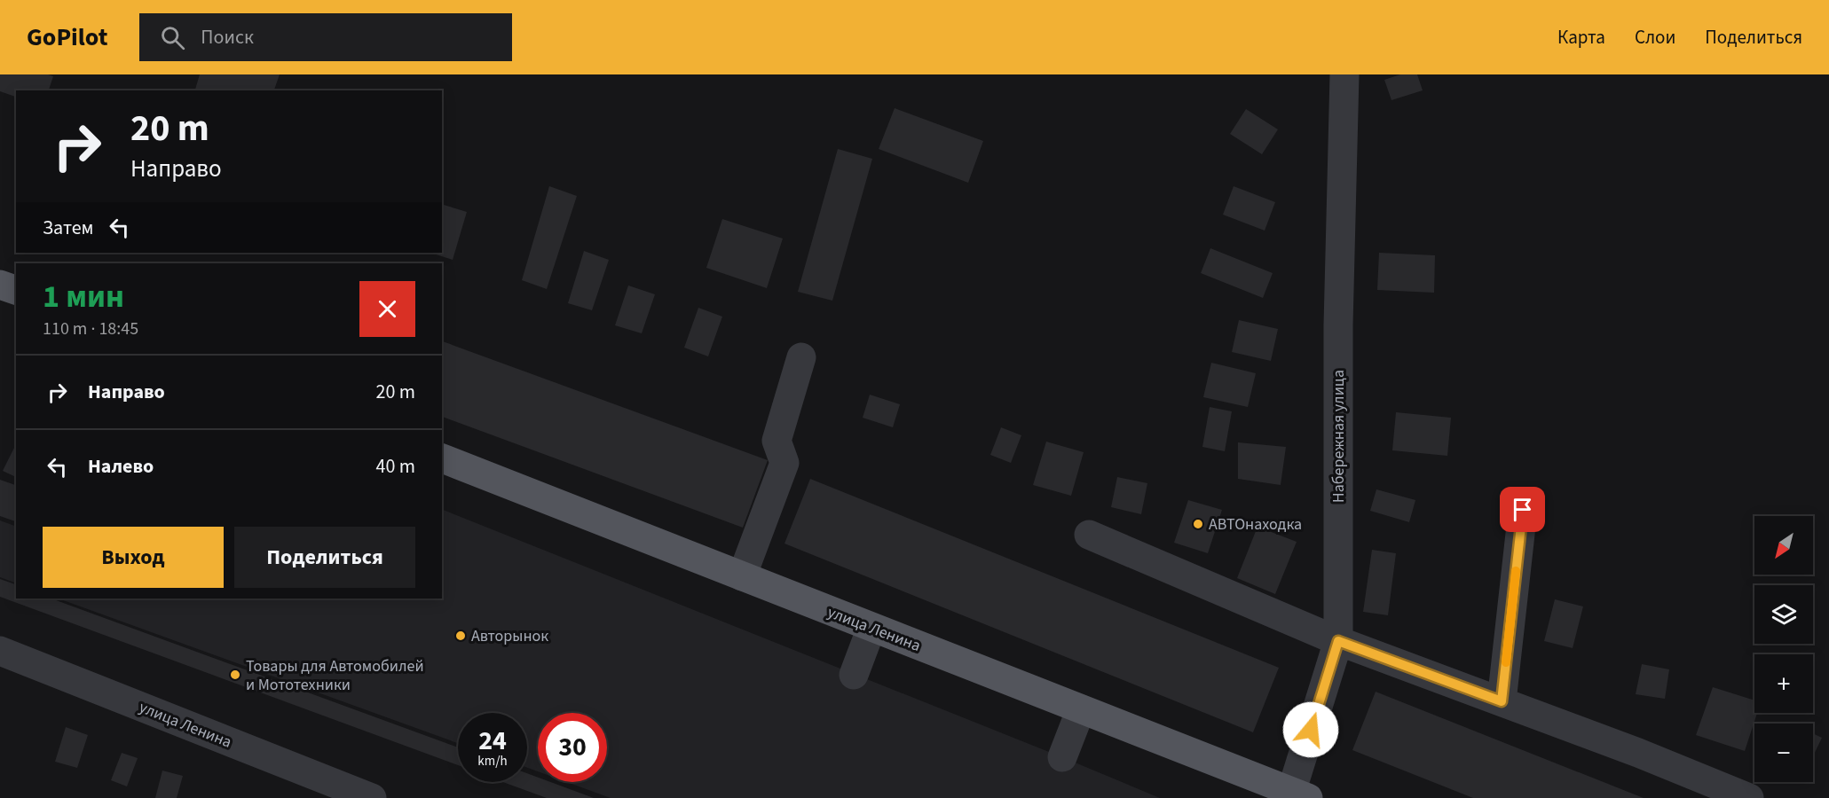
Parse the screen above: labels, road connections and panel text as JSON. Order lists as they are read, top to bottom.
{
  "streets": {
    "main road": ["улица Ленина"],
    "street": ["Набережная улица"]
  },
  "crossings": [
    ["Набережная улица", "улица Ленина"]
  ],
  "places": ["АВТОнаходка", "Авторынок", "Товары для Автомобилей и Мототехники"],
  "north": "bottom left",
  "page": {
    "header": "GoPilot",
    "search": "Поиск",
    "nav": ["Карта", "Слои", "Поделиться"],
    "turn": ["20 m", "Направо"],
    "then": "Затем",
    "heading": ["1 мин", "110 m · 18:45"],
    "list": [
      {
        "name": "Направо",
        "value": "20 m"
      },
      {
        "name": "Налево",
        "value": "40 m"
      }
    ],
    "map_buttons": ["+", "−"],
    "buttons": ["Выход", "Поделиться"],
    "speed": "24 km/h",
    "limit": "30"
  }
}
